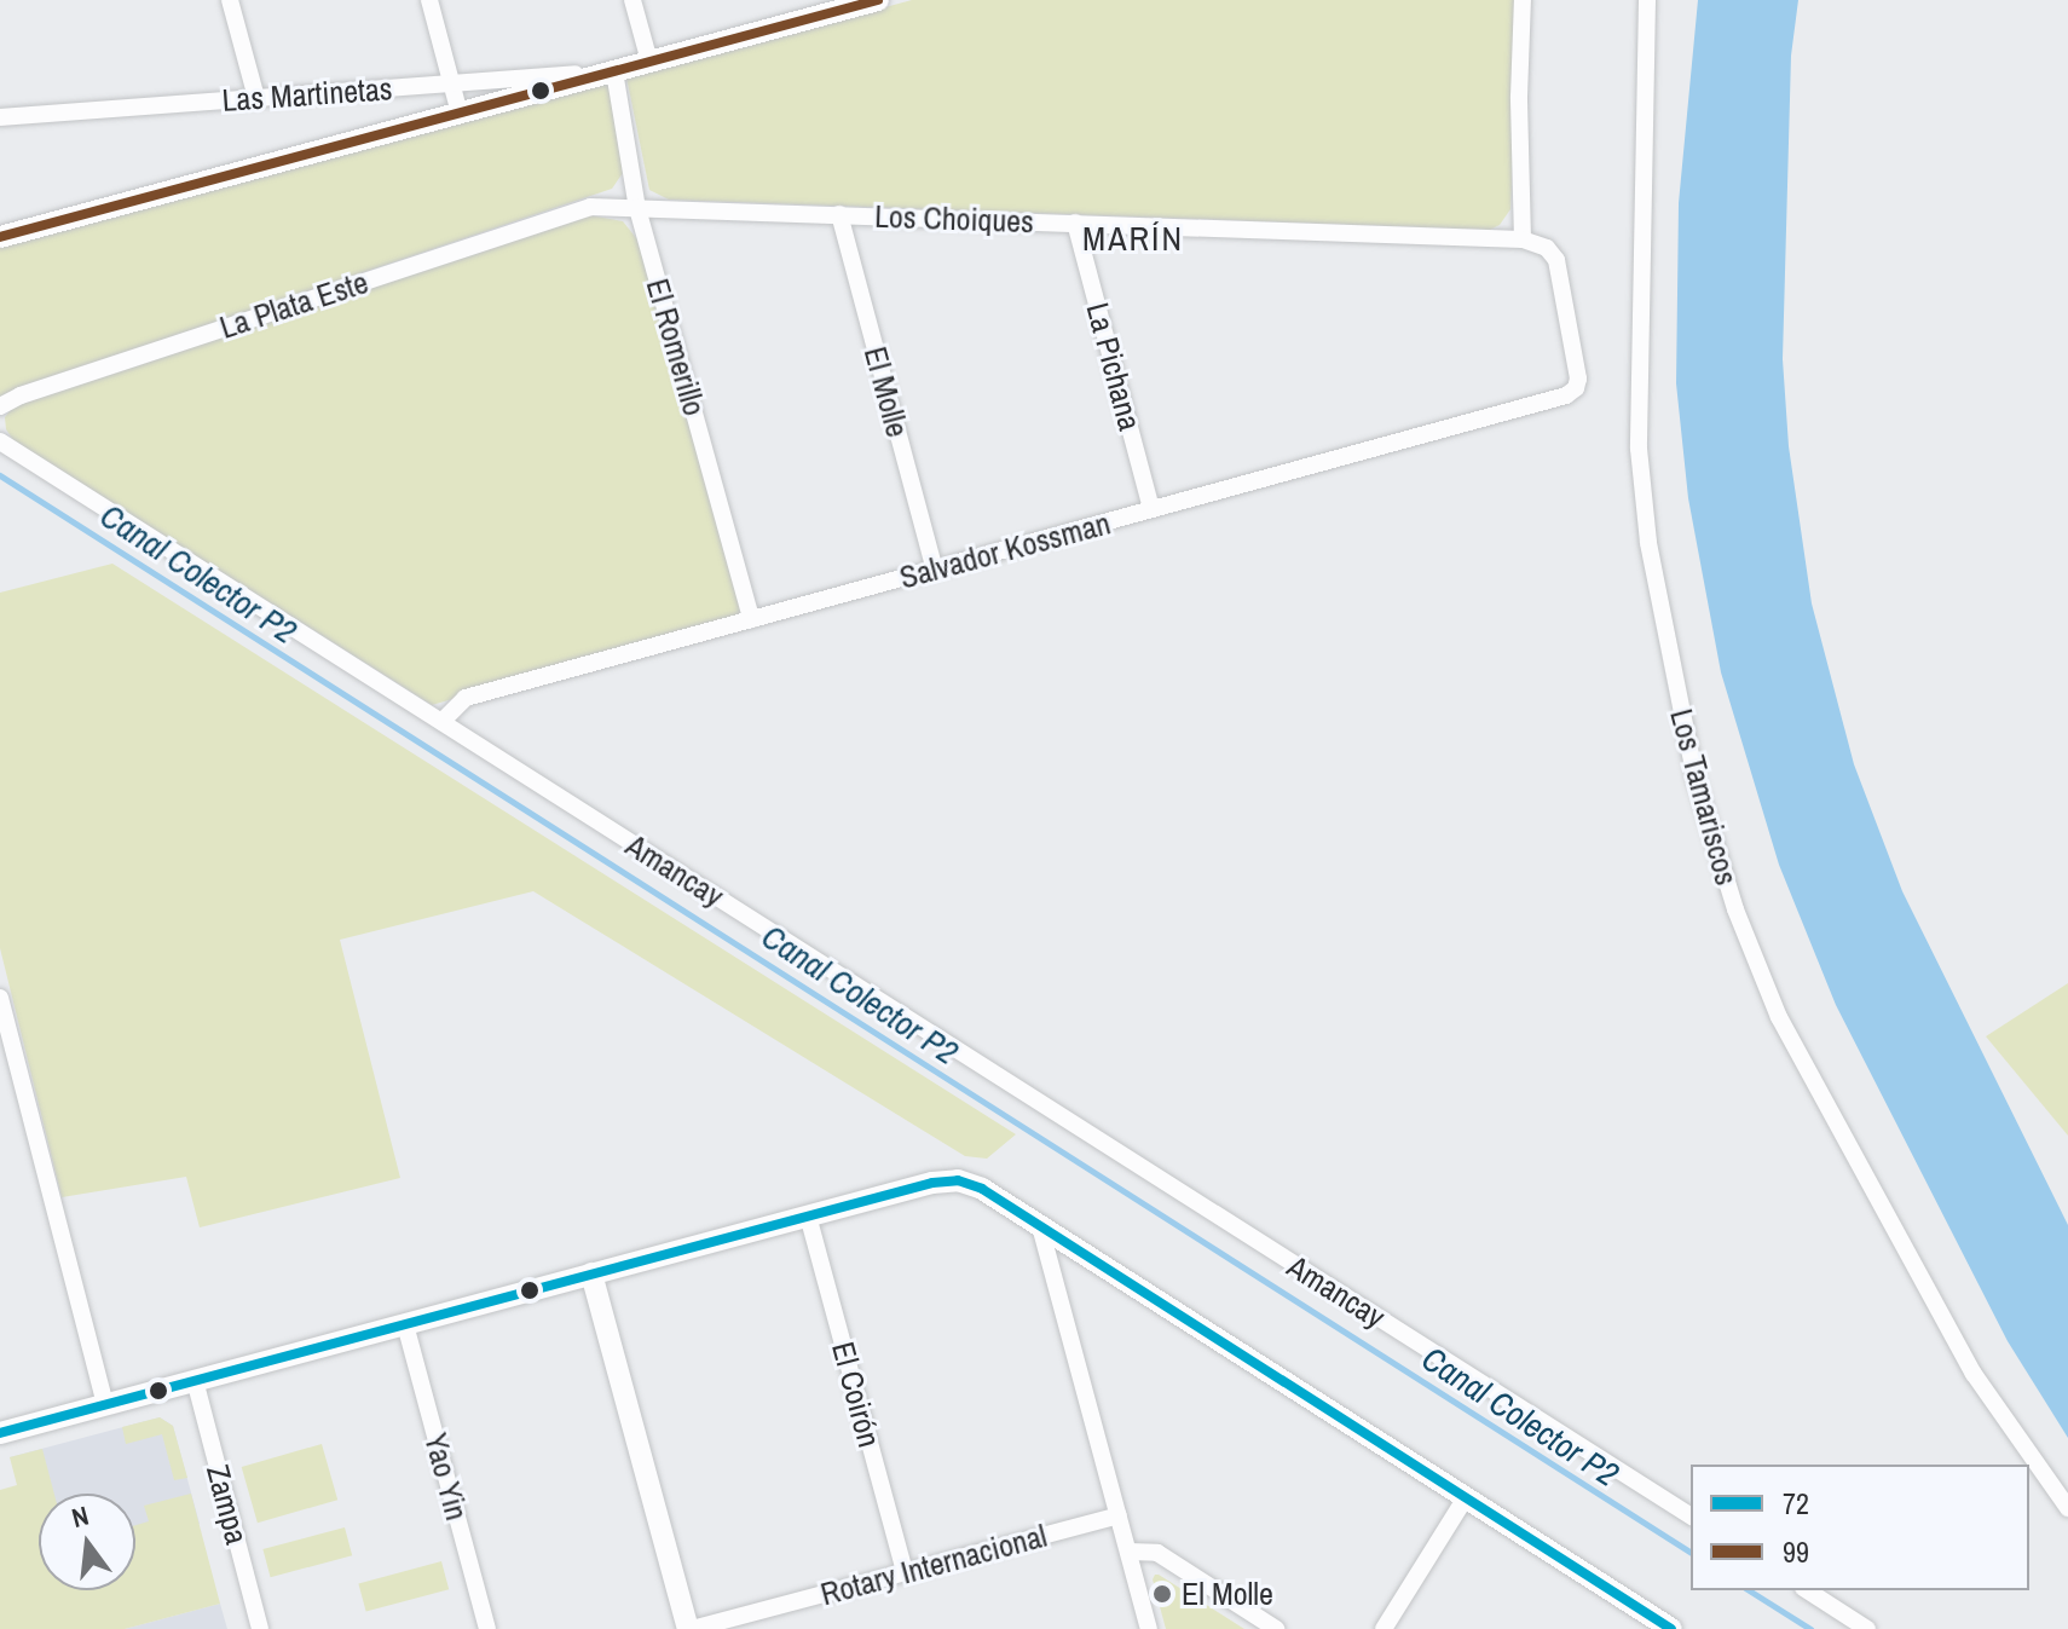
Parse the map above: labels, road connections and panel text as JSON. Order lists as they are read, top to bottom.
{
  "streets": {
    "street": [
      "Las Martinetas",
      "Los Choiques",
      "La Plata Este",
      "El Romerillo",
      "La Pichana",
      "El Molle",
      "Salvador Kossman",
      "Los Tamariscos",
      "Amancay",
      "El Coirón",
      "Yao Yin",
      "Zampa",
      "Rotary Internacional"
    ]
  },
  "crossings": [
    ["Las Martinetas", "El Romerillo"],
    ["Los Choiques", "La Plata Este"],
    ["Los Choiques", "El Romerillo"],
    ["Los Choiques", "La Pichana"],
    ["Los Choiques", "El Molle"],
    ["Los Choiques", "Salvador Kossman"],
    ["El Romerillo", "Salvador Kossman"],
    ["La Pichana", "Salvador Kossman"],
    ["El Molle", "Salvador Kossman"],
    ["Salvador Kossman", "Amancay"],
    ["El Coirón", "Rotary Internacional"]
  ],
  "districts": ["MARÍN"],
  "water": ["Canal Colector P2"],
  "places": ["El Molle"],
  "lines": ["transit line 99", "transit line 72"],
  "legend": ["72", "99"],
  "north": "top"
}
